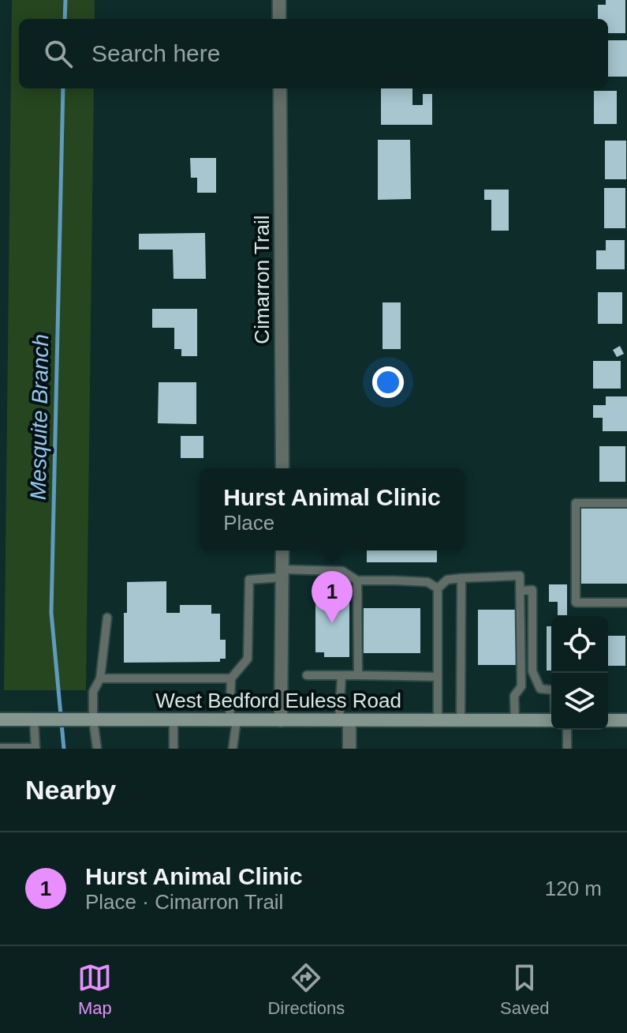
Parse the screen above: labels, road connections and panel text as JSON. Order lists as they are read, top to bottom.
{
  "streets": {
    "main road": ["West Bedford Euless Road"],
    "street": ["Cimarron Trail"]
  },
  "water": ["Mesquite Branch"],
  "page": {
    "search": "Search here",
    "popup": ["Hurst Animal Clinic", "Place"],
    "pins": "1",
    "heading": "Nearby",
    "list": [
      {
        "mark": "1",
        "name": "Hurst Animal Clinic",
        "note": "Place · Cimarron Trail",
        "value": "120 m"
      }
    ],
    "nav": ["Map", "Directions", "Saved"]
  }
}
